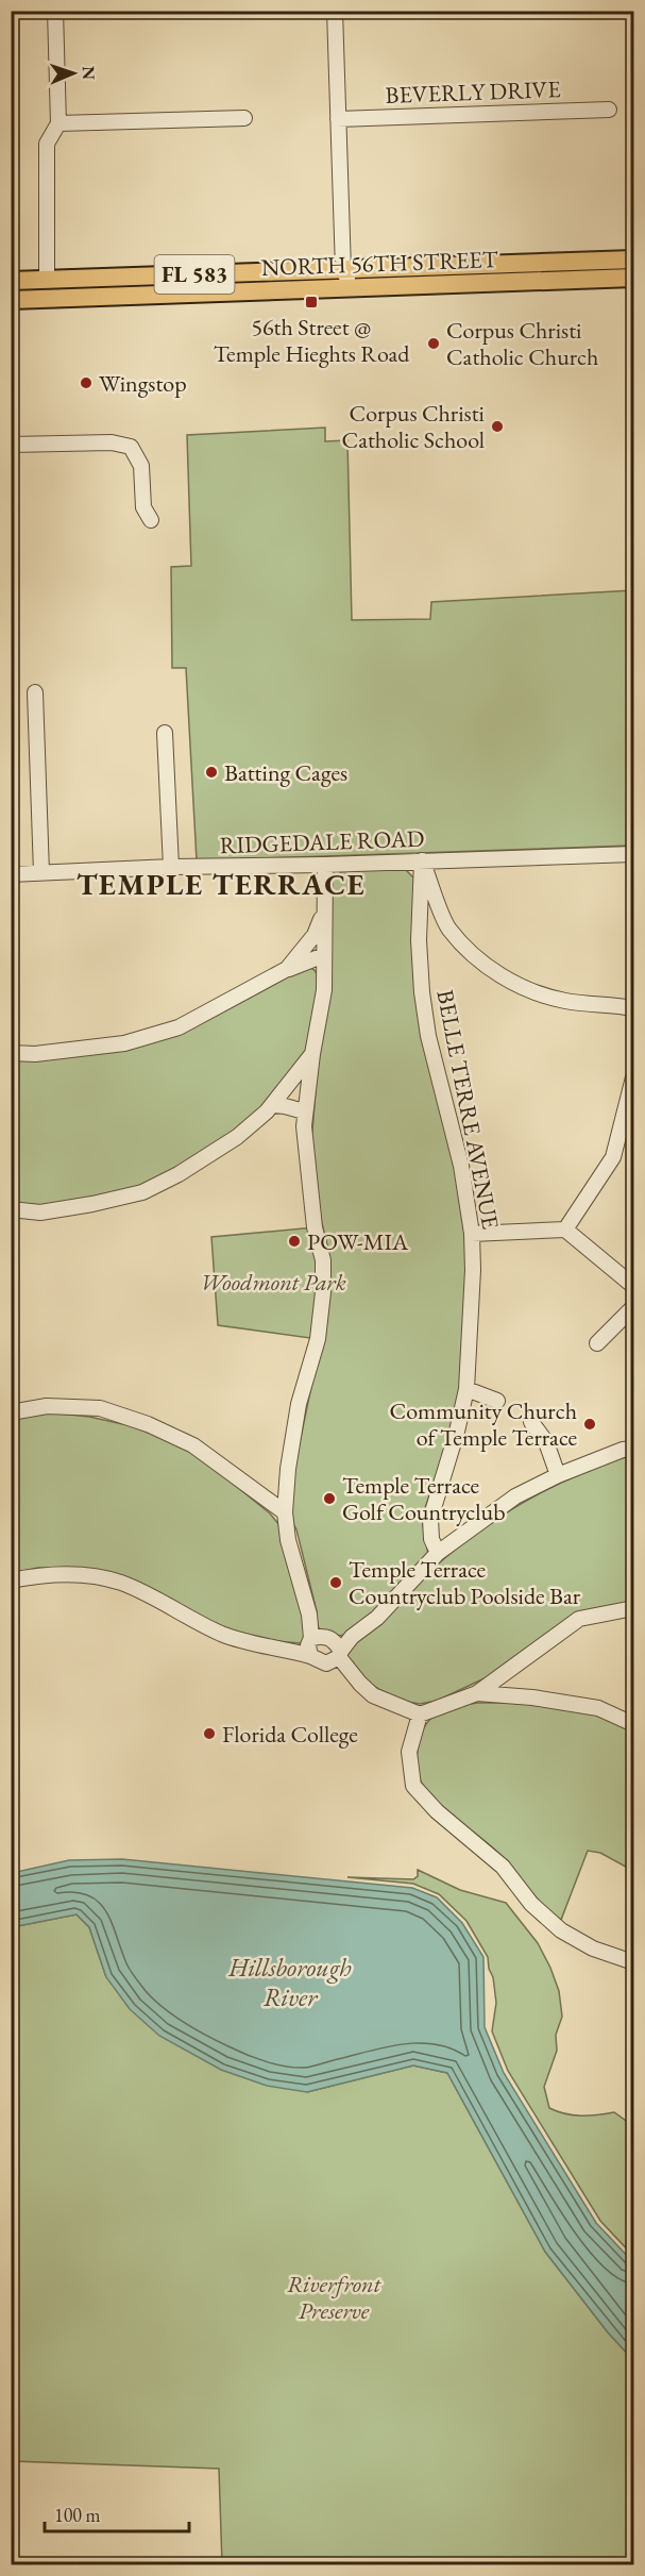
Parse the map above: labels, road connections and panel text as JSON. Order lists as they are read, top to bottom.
{
  "streets": {
    "main road": ["NORTH 56TH STREET", "FL 583"],
    "street": ["BEVERLY DRIVE", "RIDGEDALE ROAD", "BELLE TERRE AVENUE"]
  },
  "crossings": [
    ["RIDGEDALE ROAD", "BELLE TERRE AVENUE"]
  ],
  "districts": ["TEMPLE TERRACE"],
  "water": ["Hillsborough River"],
  "parks": ["Woodmont Park", "Riverfront Preserve"],
  "places": {
    "transit": ["56th Street @ Temple Hieghts Road"],
    "other": [
      "Corpus Christi Catholic Church",
      "Wingstop",
      "Corpus Christi Catholic School",
      "Batting Cages",
      "POW-MIA",
      "Community Church of Temple Terrace",
      "Temple Terrace Golf Countryclub",
      "Temple Terrace Countryclub Poolside Bar",
      "Florida College"
    ]
  },
  "scale_bar": "100 m",
  "north": "right"
}
